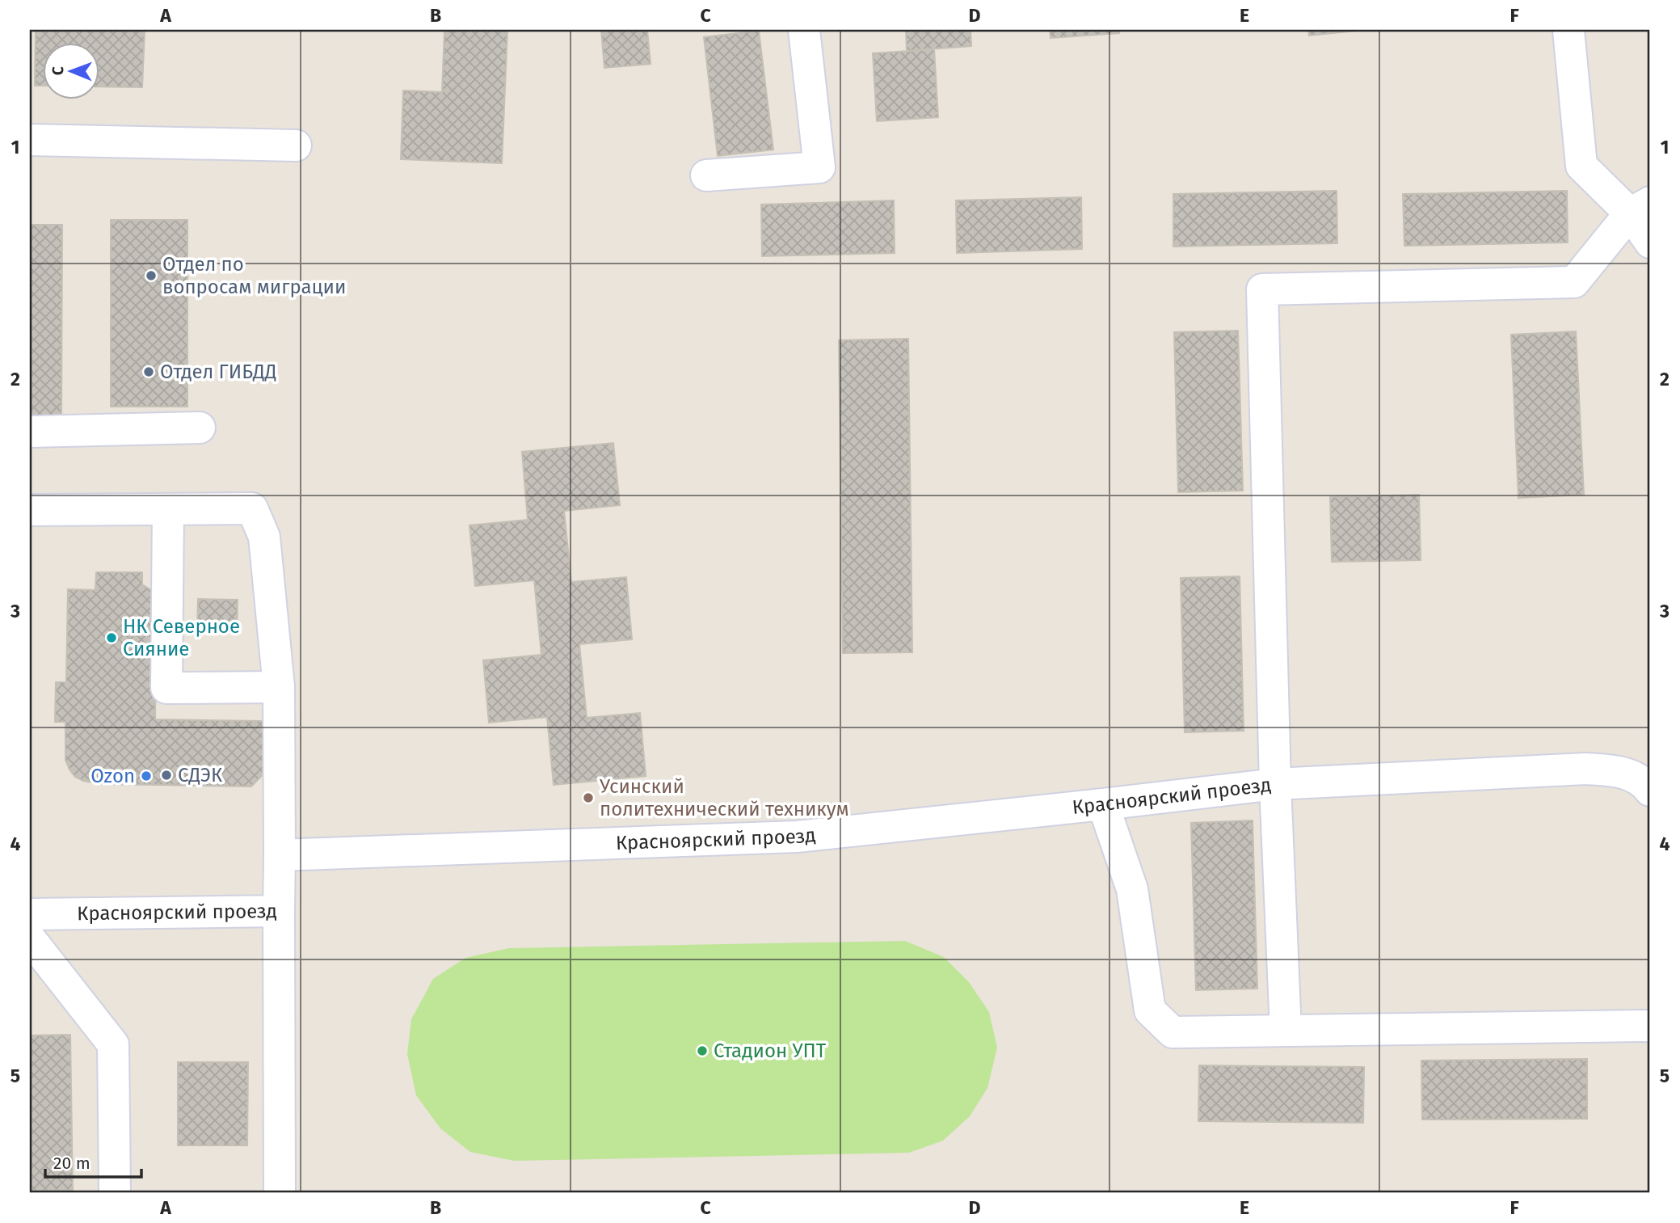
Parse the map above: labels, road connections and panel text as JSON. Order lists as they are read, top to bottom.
{
  "streets": {
    "street": ["Красноярский проезд"]
  },
  "places": [
    "Отдел по вопросам миграции",
    "Отдел ГИБДД",
    "НК Северное Сияние",
    "СДЭК",
    "Ozon",
    "Усинский политехнический техникум",
    "Стадион УПТ"
  ],
  "scale_bar": "20 m",
  "north": "left",
  "grid": {
    "columns": [
      "A",
      "B",
      "C",
      "D",
      "E",
      "F"
    ],
    "rows": [
      "1",
      "2",
      "3",
      "4",
      "5"
    ]
  }
}
